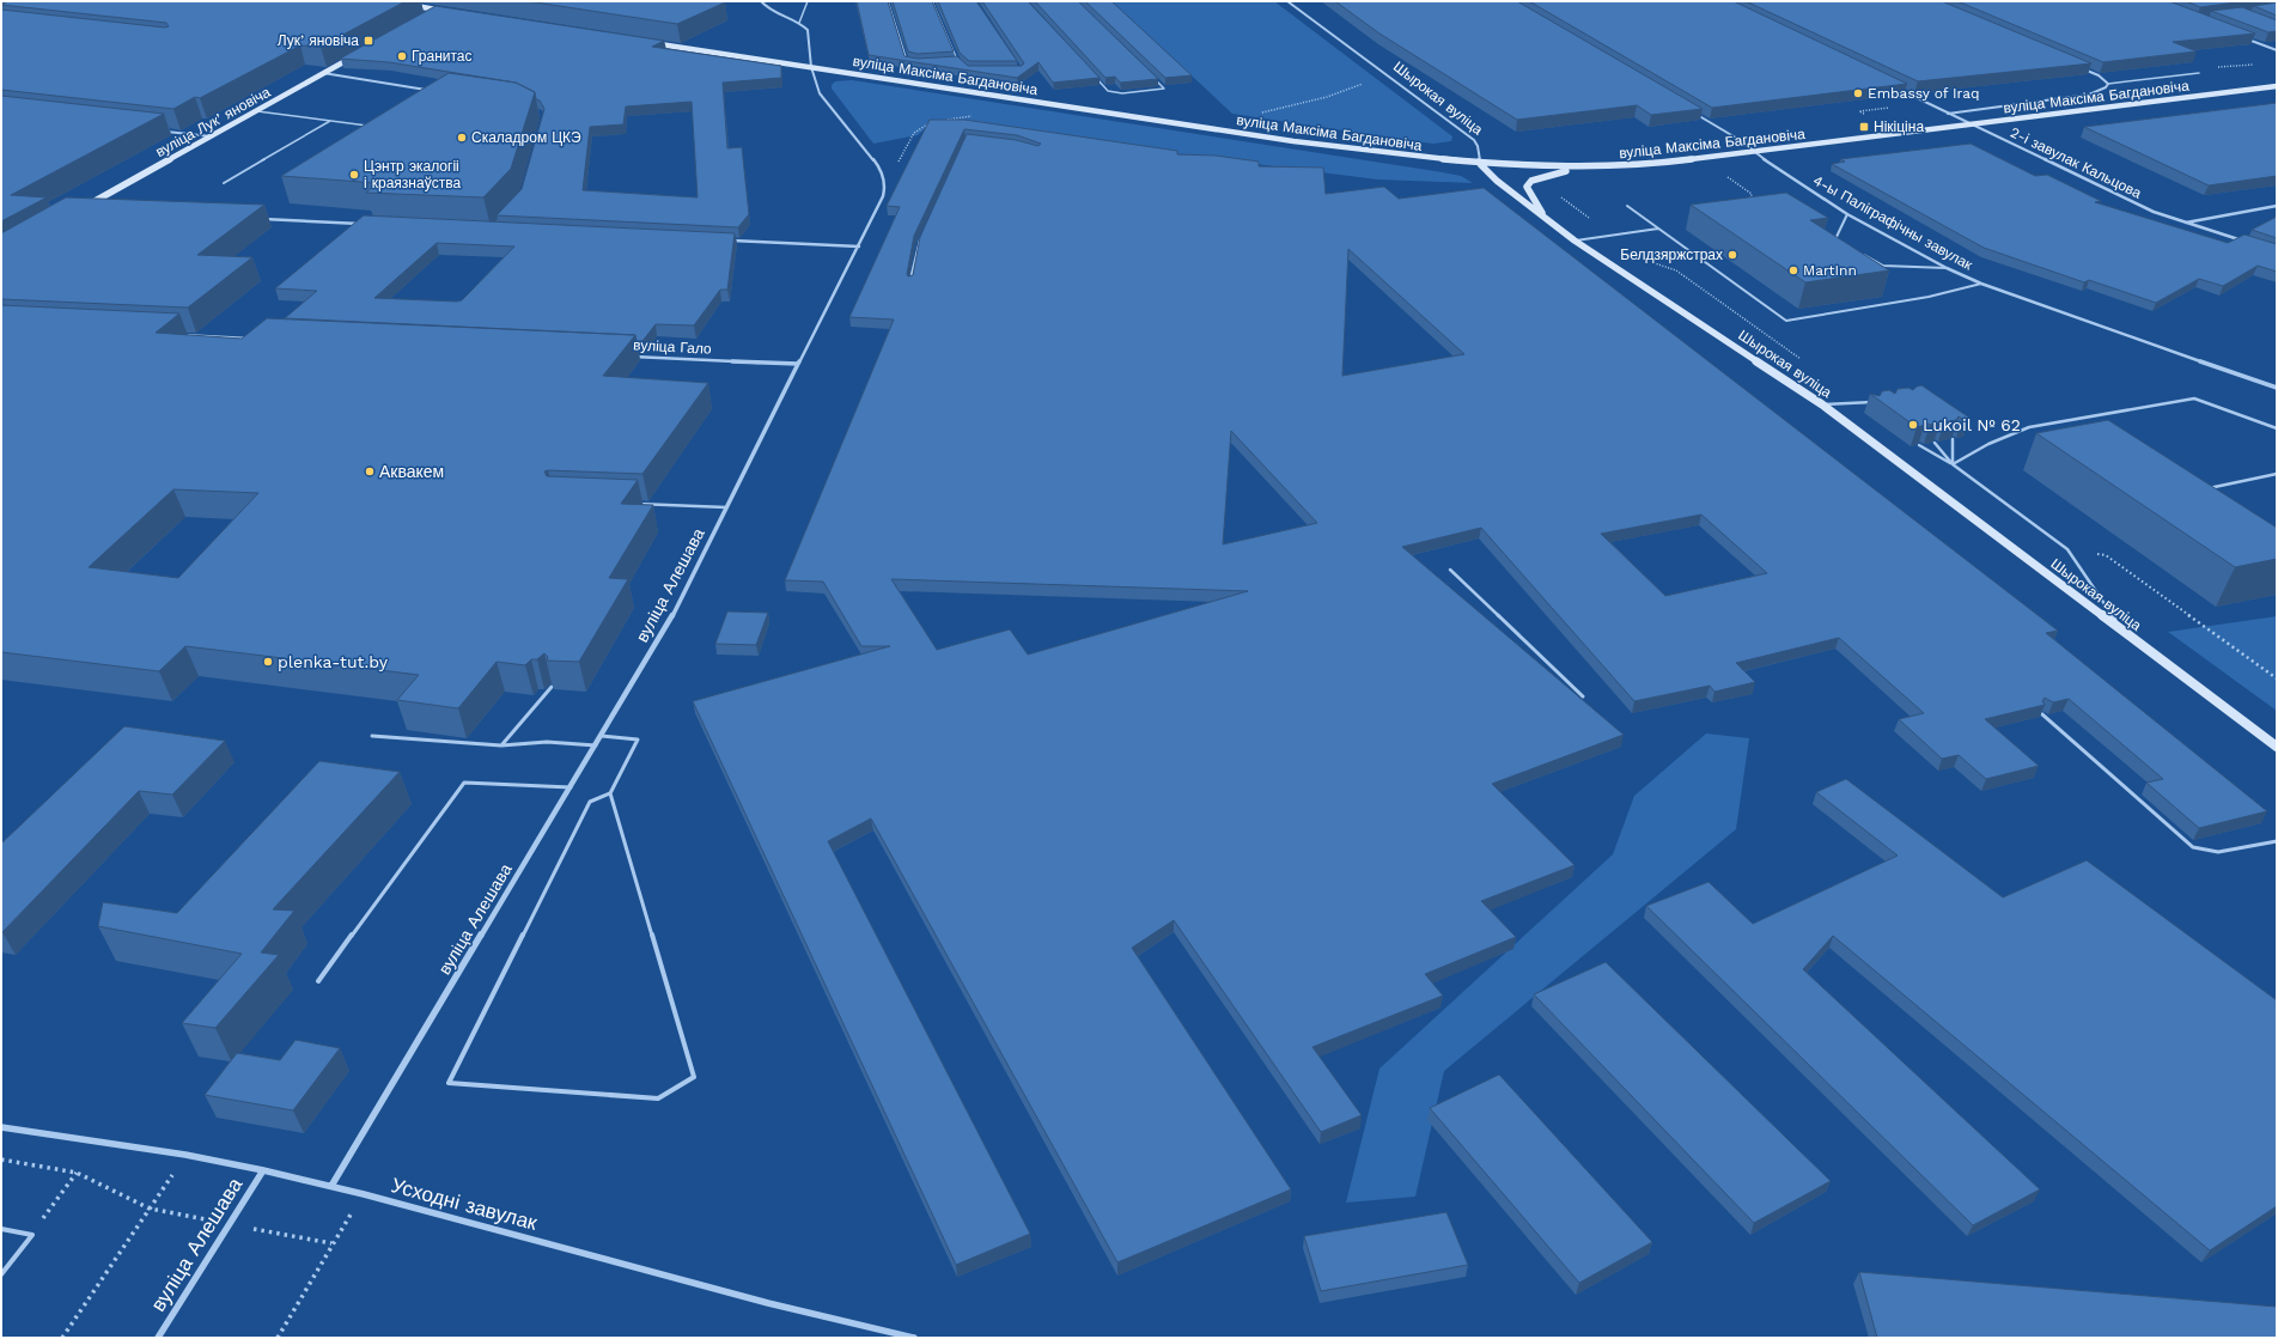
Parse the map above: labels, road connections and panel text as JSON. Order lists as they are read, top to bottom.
{
  "streets": {
    "main road": ["вуліца Максіма Багдановіча", "Шырокая вуліца", "вуліца Лукʼяновіча"],
    "street": [
      "2-і завулак Кальцова",
      "4-ы Паліграфічны завулак",
      "вуліца Гало",
      "вуліца Алешава",
      "Усходні завулак"
    ]
  },
  "crossings": [
    ["вуліца Максіма Багдановіча", "Шырокая вуліца"],
    ["вуліца Максіма Багдановіча", "2-і завулак Кальцова"],
    ["вуліца Максіма Багдановіча", "4-ы Паліграфічны завулак"],
    ["вуліца Гало", "вуліца Алешава"],
    ["вуліца Алешава", "Усходні завулак"]
  ],
  "places": {
    "transit": ["Лукʼяновіча", "Нікіціна"],
    "other": [
      "Гранитас",
      "Embassy of Iraq",
      "Скаладром ЦКЭ",
      "Цэнтр экалогіі і краязнаўства",
      "Белдзяржстрах",
      "MartInn",
      "Lukoil № 62",
      "Аквакем",
      "plenka-tut.by"
    ]
  }
}
